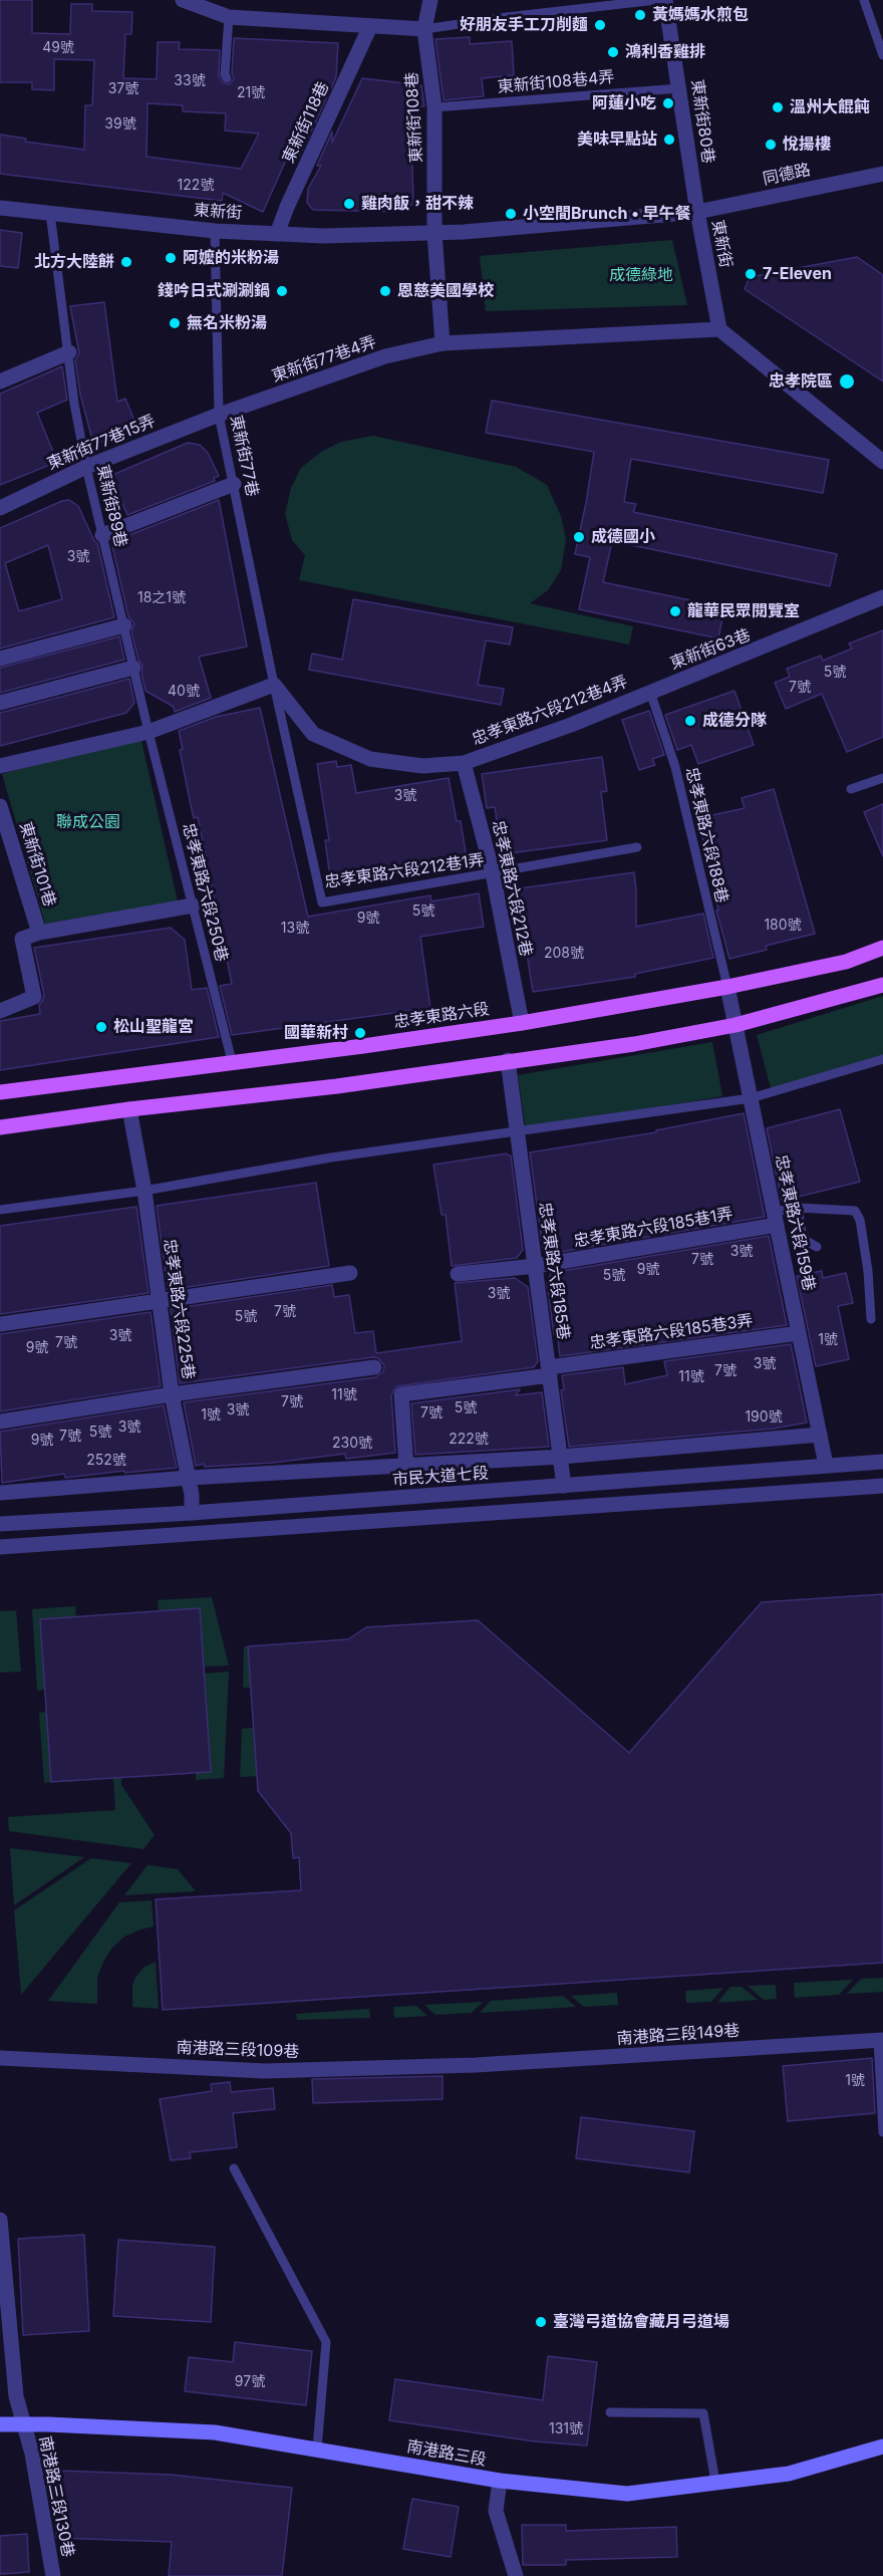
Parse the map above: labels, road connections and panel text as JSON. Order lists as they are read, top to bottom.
{
  "streets": {
    "main road": ["忠孝東路六段", "南港路三段"],
    "street": [
      "東新街108巷",
      "東新街80巷",
      "東新街118巷",
      "同德路",
      "東新街",
      "東新街77巷4弄",
      "東新街77巷15弄",
      "東新街63巷",
      "忠孝東路六段212巷4弄",
      "東新街101巷",
      "忠孝東路六段212巷",
      "忠孝東路六段159巷",
      "忠孝東路六段185巷1弄",
      "忠孝東路六段185巷",
      "忠孝東路六段225巷",
      "忠孝東路六段185巷3弄",
      "市民大道七段",
      "南港路三段149巷",
      "南港路三段109巷",
      "南港路三段130巷"
    ],
    "lane": [
      "東新街108巷4弄",
      "東新街77巷",
      "東新街89巷",
      "忠孝東路六段188巷",
      "忠孝東路六段212巷1弄",
      "忠孝東路六段250巷"
    ]
  },
  "crossings": [
    ["東新街108巷4弄", "東新街108巷"],
    ["東新街108巷4弄", "東新街80巷"],
    ["東新街108巷", "東新街"],
    ["東新街80巷", "同德路"],
    ["東新街80巷", "東新街"],
    ["東新街118巷", "東新街"],
    ["同德路", "東新街"],
    ["東新街", "東新街77巷"],
    ["東新街", "東新街89巷"],
    ["東新街77巷4弄", "東新街77巷15弄"],
    ["東新街77巷4弄", "東新街77巷"],
    ["東新街77巷15弄", "東新街77巷"],
    ["東新街77巷15弄", "東新街89巷"],
    ["東新街77巷", "忠孝東路六段212巷4弄"],
    ["東新街77巷", "忠孝東路六段212巷1弄"],
    ["東新街89巷", "忠孝東路六段250巷"],
    ["東新街63巷", "忠孝東路六段212巷4弄"],
    ["東新街63巷", "忠孝東路六段188巷"],
    ["忠孝東路六段212巷4弄", "忠孝東路六段188巷"],
    ["忠孝東路六段212巷4弄", "忠孝東路六段212巷1弄"],
    ["忠孝東路六段212巷4弄", "忠孝東路六段212巷"],
    ["忠孝東路六段188巷", "忠孝東路六段"],
    ["忠孝東路六段188巷", "忠孝東路六段159巷"],
    ["忠孝東路六段212巷1弄", "忠孝東路六段212巷"],
    ["忠孝東路六段212巷", "忠孝東路六段"],
    ["忠孝東路六段250巷", "忠孝東路六段"],
    ["忠孝東路六段", "忠孝東路六段159巷"],
    ["忠孝東路六段159巷", "忠孝東路六段185巷1弄"],
    ["忠孝東路六段159巷", "忠孝東路六段185巷3弄"],
    ["忠孝東路六段159巷", "市民大道七段"],
    ["忠孝東路六段185巷1弄", "忠孝東路六段185巷"],
    ["忠孝東路六段185巷", "忠孝東路六段185巷3弄"],
    ["忠孝東路六段185巷", "市民大道七段"],
    ["忠孝東路六段225巷", "市民大道七段"],
    ["南港路三段149巷", "南港路三段109巷"],
    ["南港路三段", "南港路三段130巷"]
  ],
  "parks": ["成德綠地", "聯成公園"],
  "places": [
    "黃媽媽水煎包",
    "好朋友手工刀削麵",
    "鴻利香雞排",
    "阿蓮小吃",
    "溫州大餛飩",
    "美味早點站",
    "悅揚樓",
    "雞肉飯，甜不辣",
    "小空間Brunch • 早午餐",
    "阿嬤的米粉湯",
    "北方大陸餅",
    "7-Eleven",
    "錢吟日式涮涮鍋",
    "恩慈美國學校",
    "無名米粉湯",
    "忠孝院區",
    "成德國小",
    "龍華民眾閱覽室",
    "成德分隊",
    "松山聖龍宮",
    "國華新村",
    "臺灣弓道協會藏月弓道場"
  ],
  "house_numbers": [
    "49號",
    "33號",
    "37號",
    "21號",
    "39號",
    "122號",
    "3號",
    "18之1號",
    "5號",
    "7號",
    "40號",
    "3號",
    "5號",
    "9號",
    "180號",
    "13號",
    "208號",
    "3號",
    "7號",
    "9號",
    "5號",
    "3號",
    "7號",
    "5號",
    "3號",
    "1號",
    "7號",
    "9號",
    "3號",
    "7號",
    "11號",
    "11號",
    "7號",
    "5號",
    "3號",
    "7號",
    "1號",
    "190號",
    "3號",
    "5號",
    "7號",
    "222號",
    "9號",
    "230號",
    "252號",
    "1號",
    "97號",
    "131號"
  ]
}
